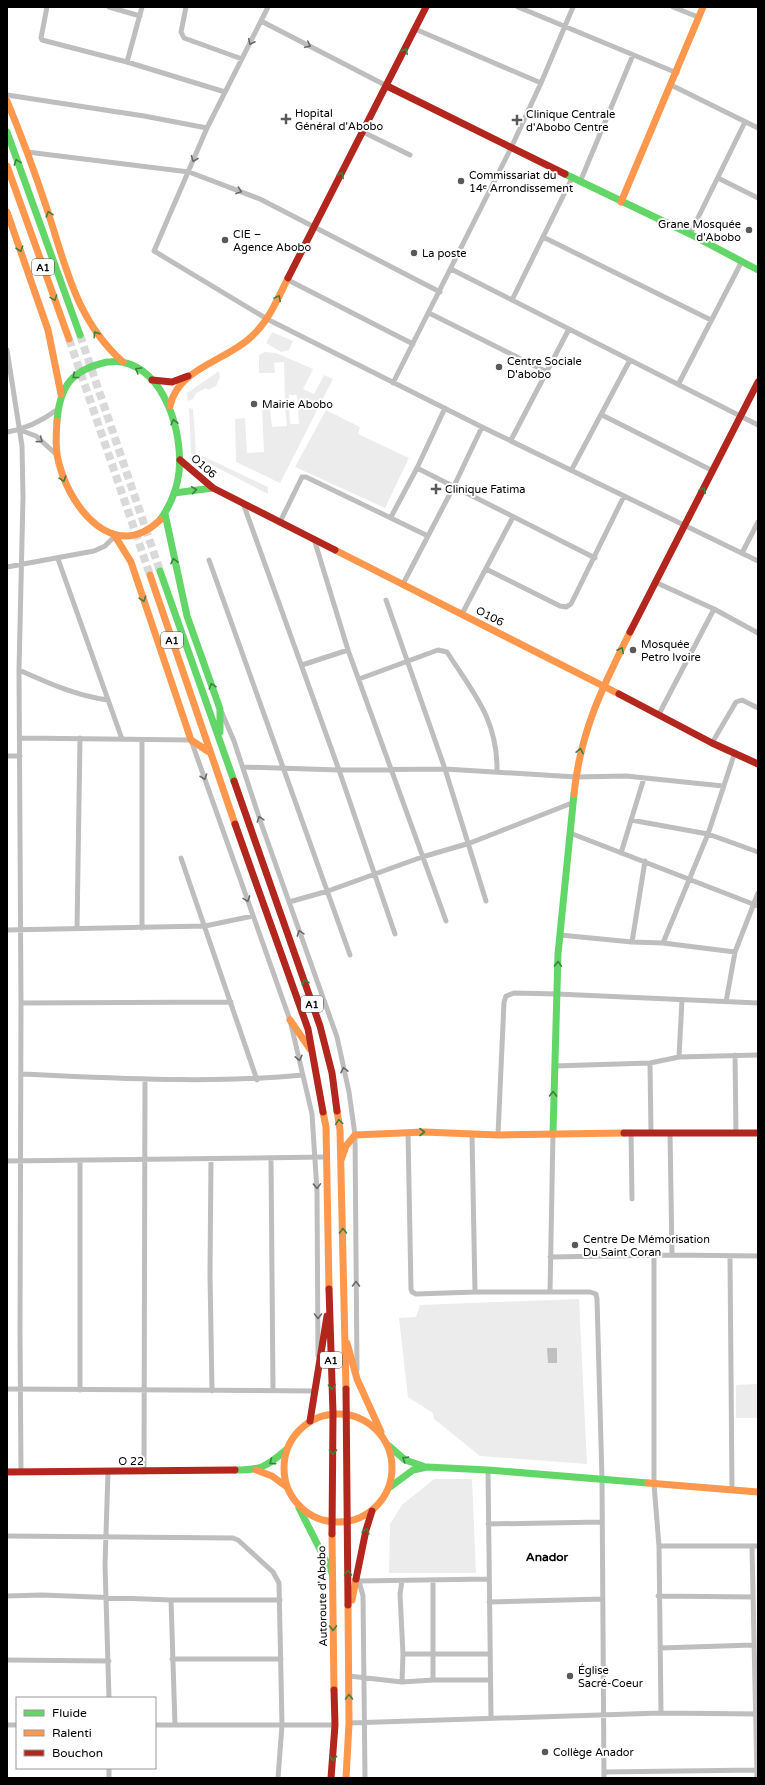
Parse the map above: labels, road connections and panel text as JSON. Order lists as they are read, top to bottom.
{
  "streets": {
    "main road": [
      "A1",
      "O106",
      "O 22",
      "Autoroute d'Abobo"
    ]
  },
  "crossings": [
    ["A1", "Autoroute d'Abobo"]
  ],
  "districts": ["Anador"],
  "places": {
    "health": ["Hopital Général d'Abobo", "Clinique Centrale d'Abobo Centre", "Clinique Fatima"],
    "other": [
      "Commissariat du 14ᵉ Arrondissement",
      "Grane Mosquée d'Abobo",
      "CIE – Agence Abobo",
      "La poste",
      "Centre Sociale D'abobo",
      "Mairie Abobo",
      "Mosquée Petro Ivoire",
      "Centre De Mémorisation Du Saint Coran",
      "Église Sacré-Coeur",
      "Collège Anador"
    ]
  },
  "legend": ["Fluide", "Ralenti", "Bouchon"]
}
